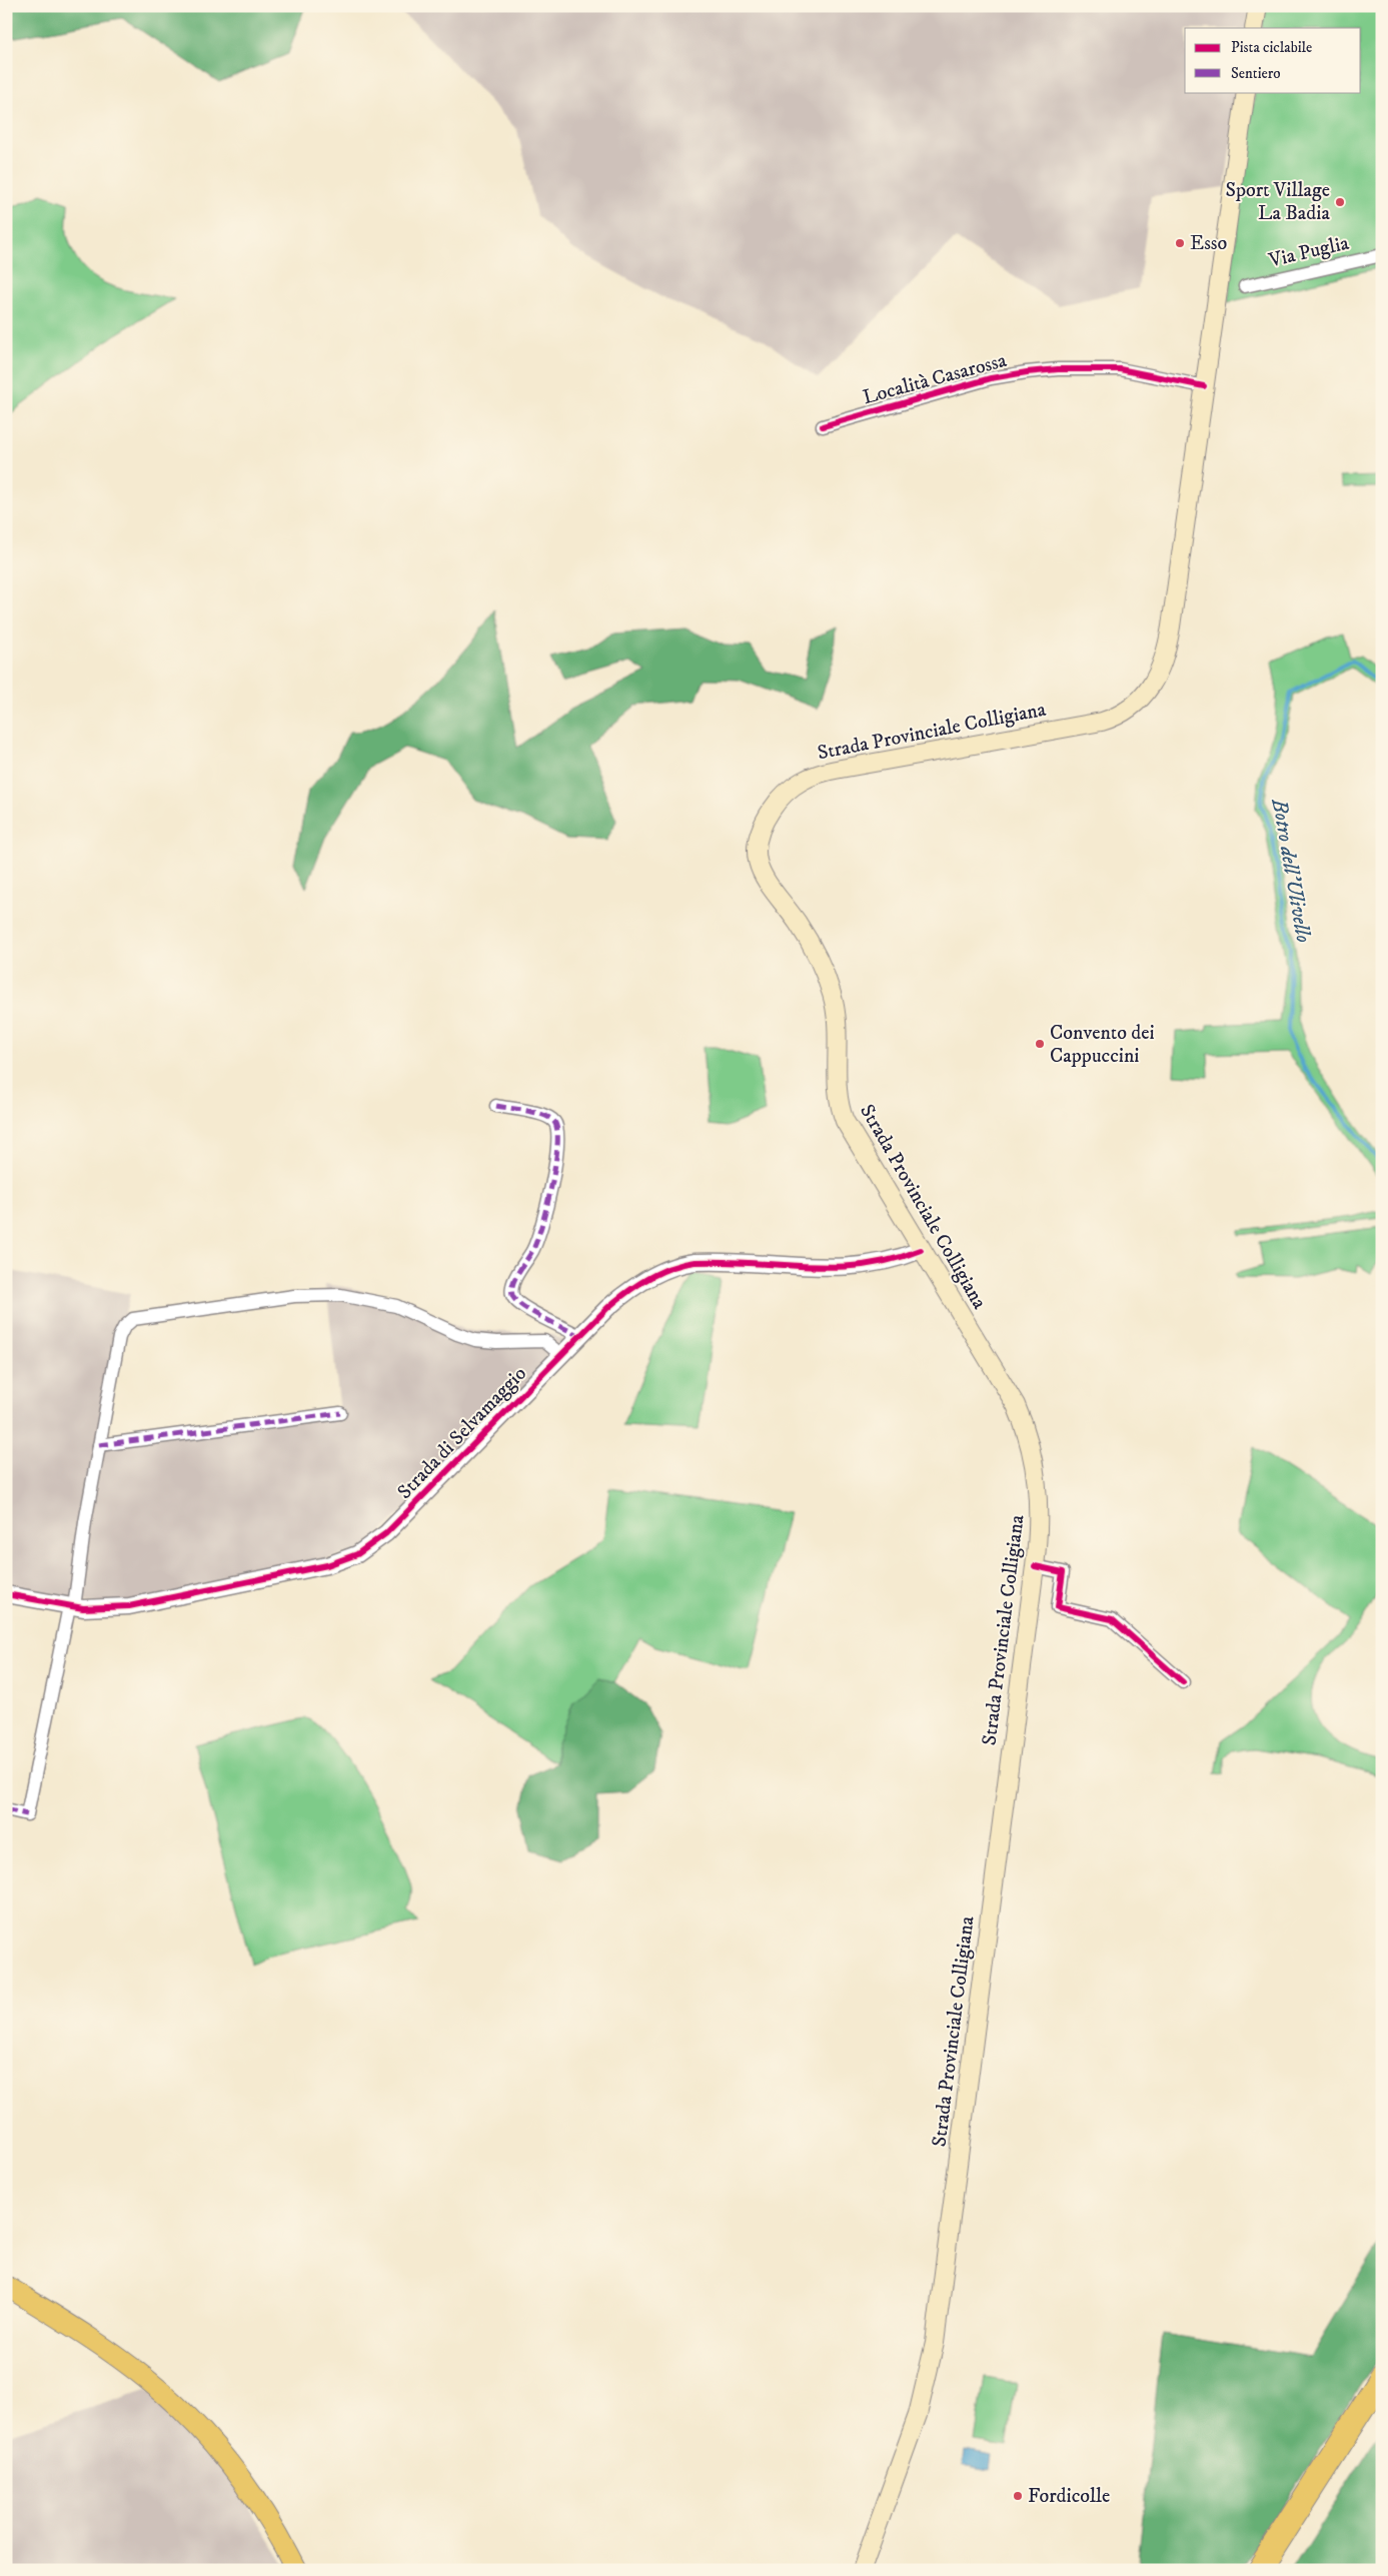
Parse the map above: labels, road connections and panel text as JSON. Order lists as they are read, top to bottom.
{
  "streets": {
    "main road": ["Strada Provinciale Colligiana"],
    "street": ["Via Puglia", "Località Casarossa", "Strada di Selvamaggio"]
  },
  "crossings": [
    ["Località Casarossa", "Strada Provinciale Colligiana"],
    ["Strada Provinciale Colligiana", "Strada di Selvamaggio"]
  ],
  "water": ["Botro dell'Ulivello"],
  "places": [
    "Sport Village La Badia",
    "Esso",
    "Convento dei Cappuccini",
    "Fordicolle"
  ],
  "legend": ["Pista ciclabile", "Sentiero"]
}
